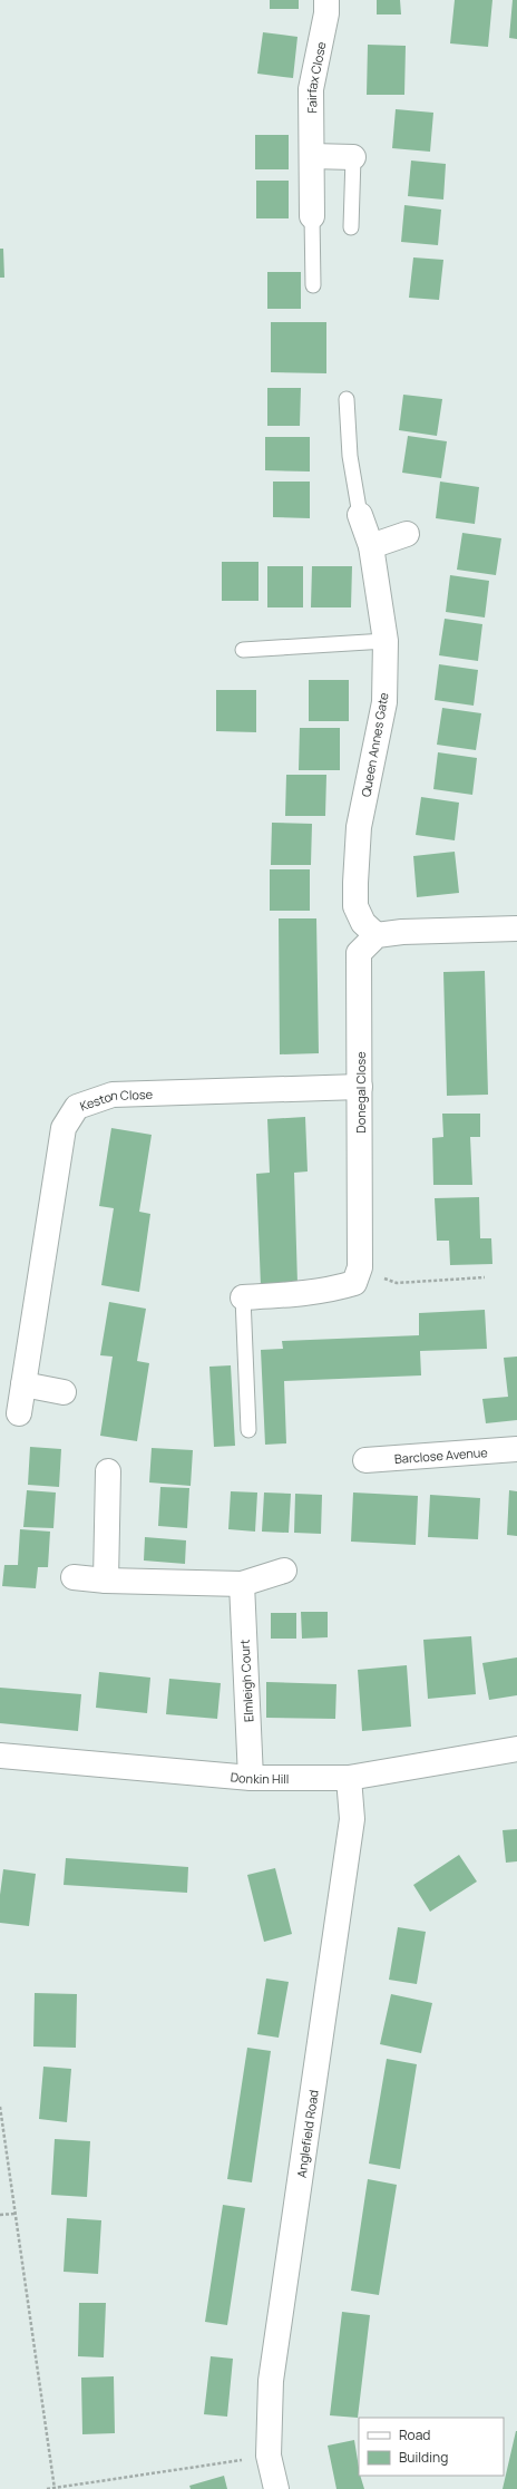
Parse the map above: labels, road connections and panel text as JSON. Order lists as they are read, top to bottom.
{
  "streets": {
    "street": [
      "Fairfax Close",
      "Queen Annes Gate",
      "Donegal Close",
      "Keston Close",
      "Barclose Avenue",
      "Elmleigh Court",
      "Donkin Hill",
      "Anglefield Road"
    ]
  },
  "crossings": [
    ["Queen Annes Gate", "Donegal Close"],
    ["Donegal Close", "Keston Close"],
    ["Elmleigh Court", "Donkin Hill"],
    ["Donkin Hill", "Anglefield Road"]
  ],
  "legend": ["Road", "Building"]
}
